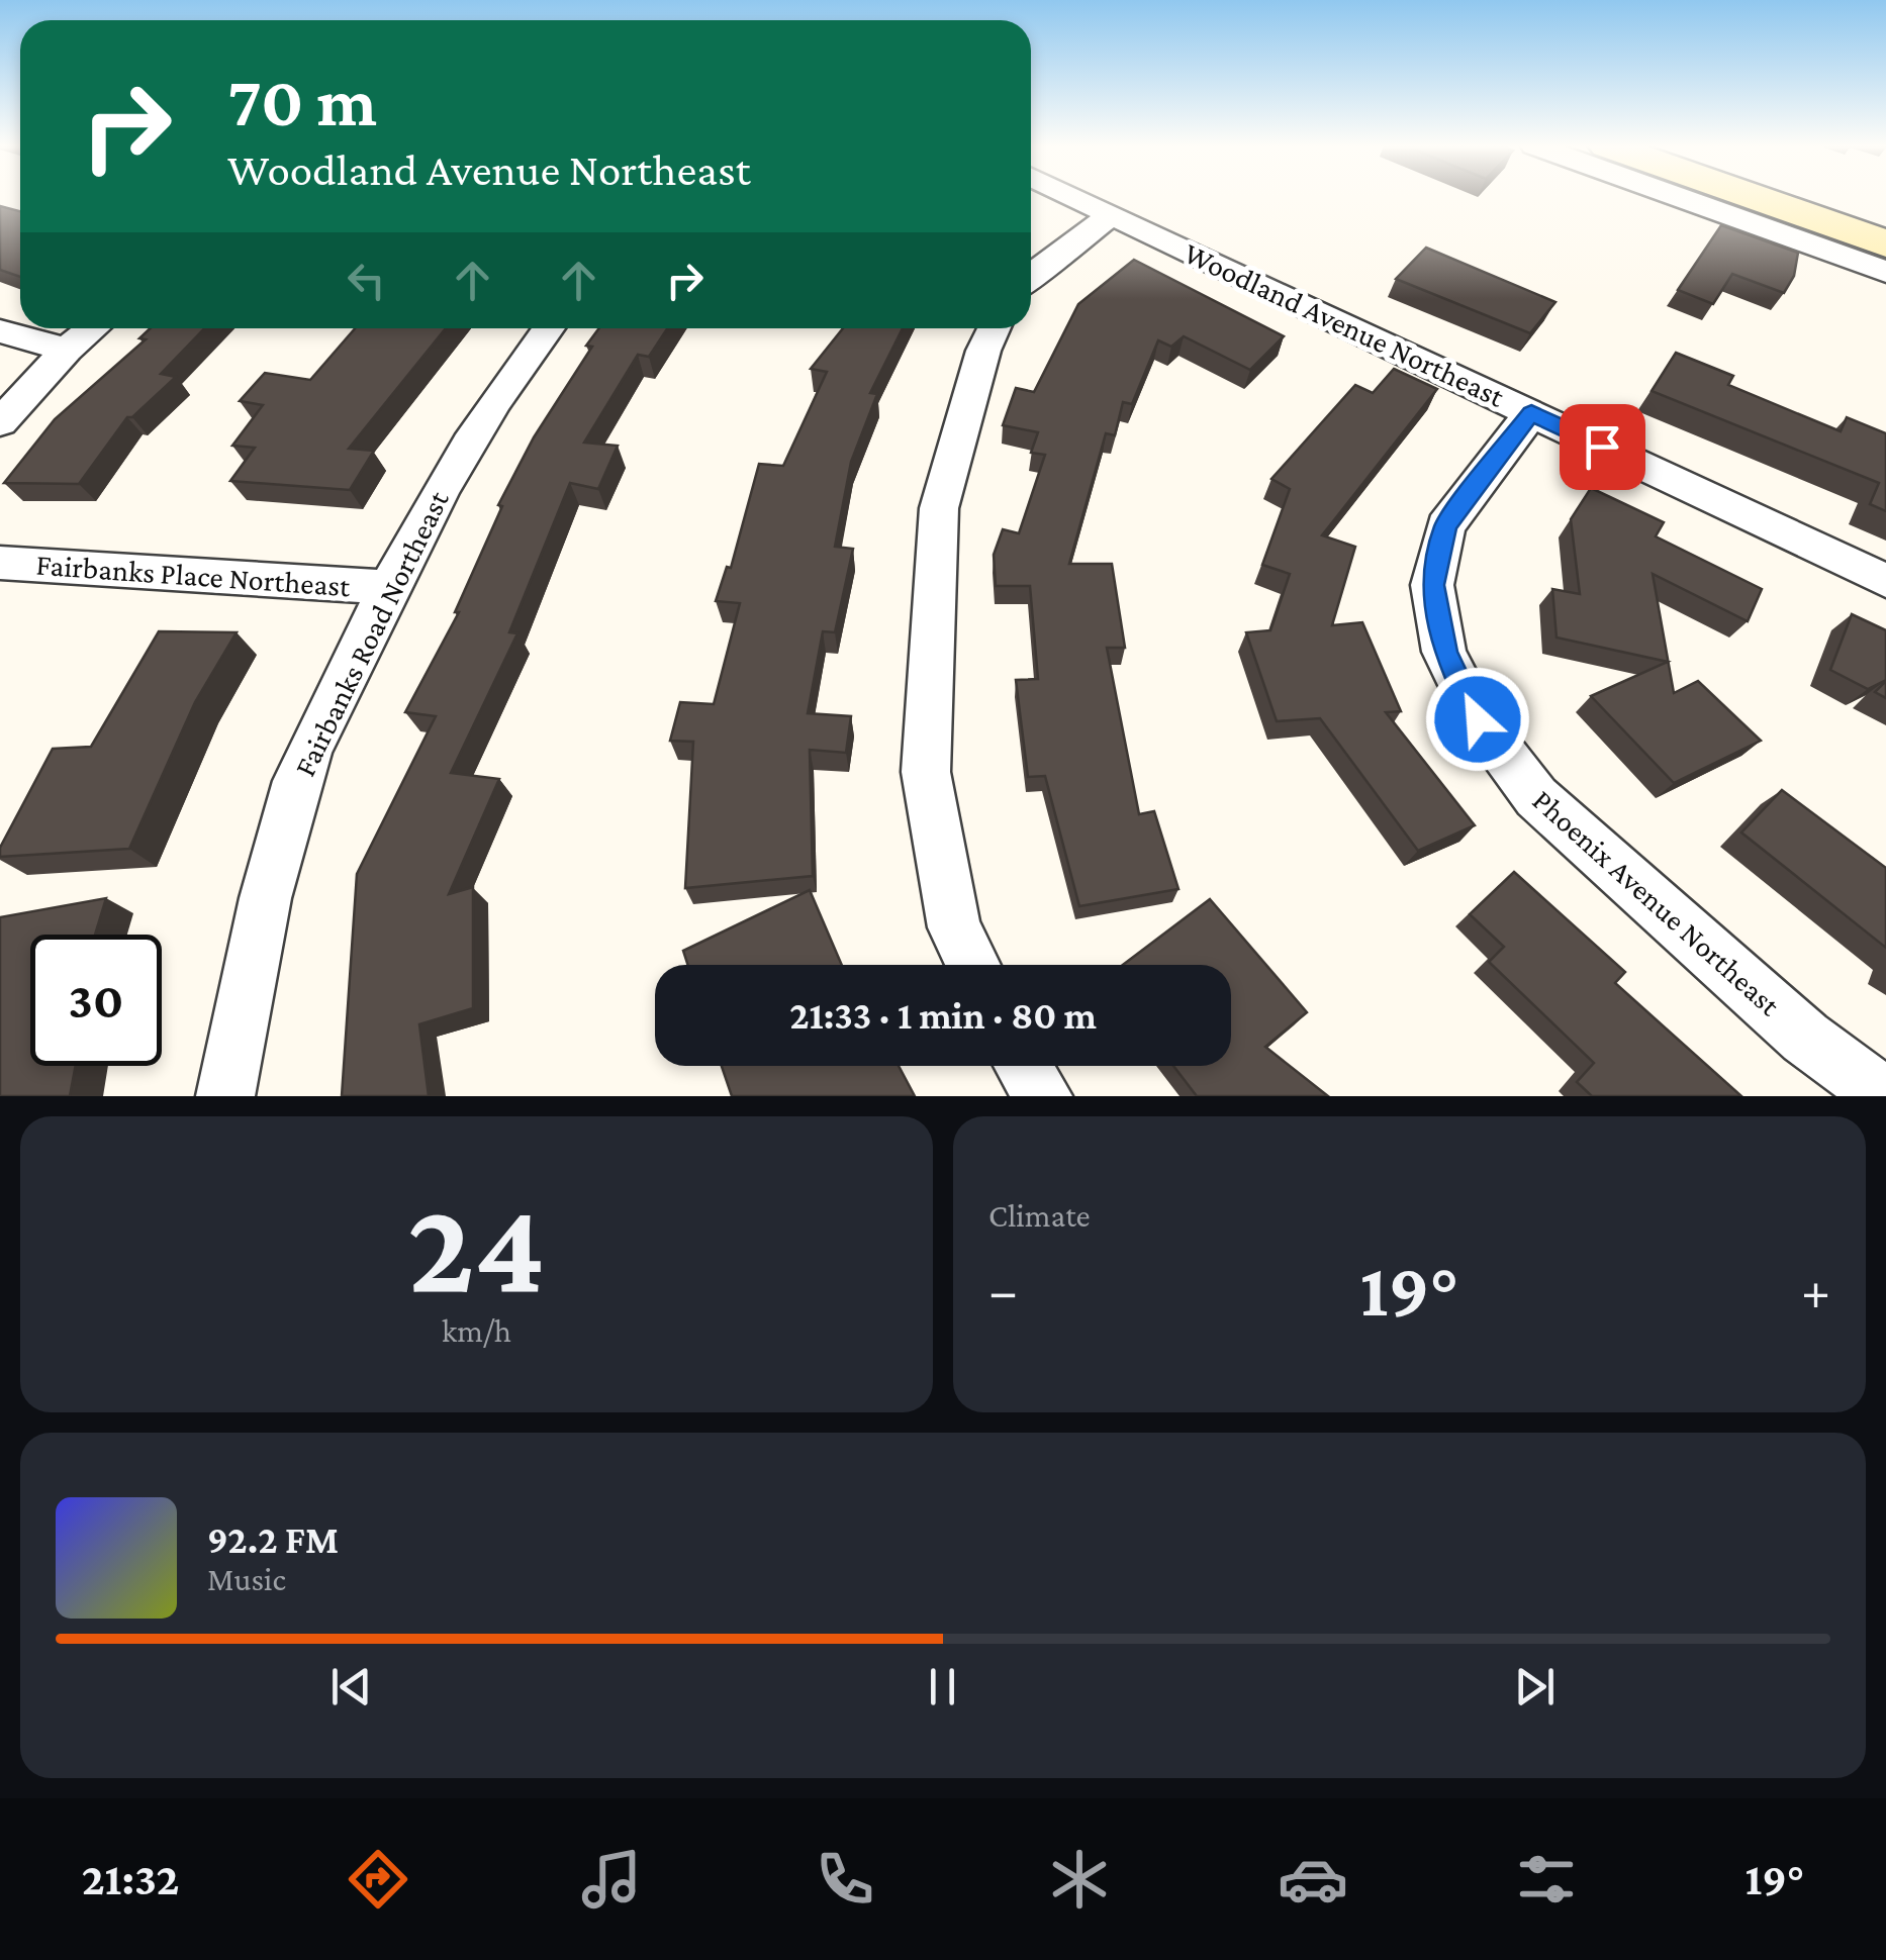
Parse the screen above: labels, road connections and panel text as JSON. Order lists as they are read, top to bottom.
{
  "streets": {
    "street": [
      "Woodland Avenue Northeast",
      "Fairbanks Place Northeast",
      "Fairbanks Road Northeast",
      "Phoenix Avenue Northeast"
    ]
  },
  "crossings": [
    ["Woodland Avenue Northeast", "Phoenix Avenue Northeast"],
    ["Fairbanks Place Northeast", "Fairbanks Road Northeast"]
  ],
  "page": {
    "turn": ["70 m", "Woodland Avenue Northeast"],
    "limit": "30",
    "trip": "21:33 · 1 min · 80 m",
    "tile": [
      ["24", "km/h"],
      "Climate"
    ],
    "heat": ["−", "19°", "+"],
    "song": ["92.2 FM", "Music"],
    "tabs": ["21:32", "19°"]
  }
}
